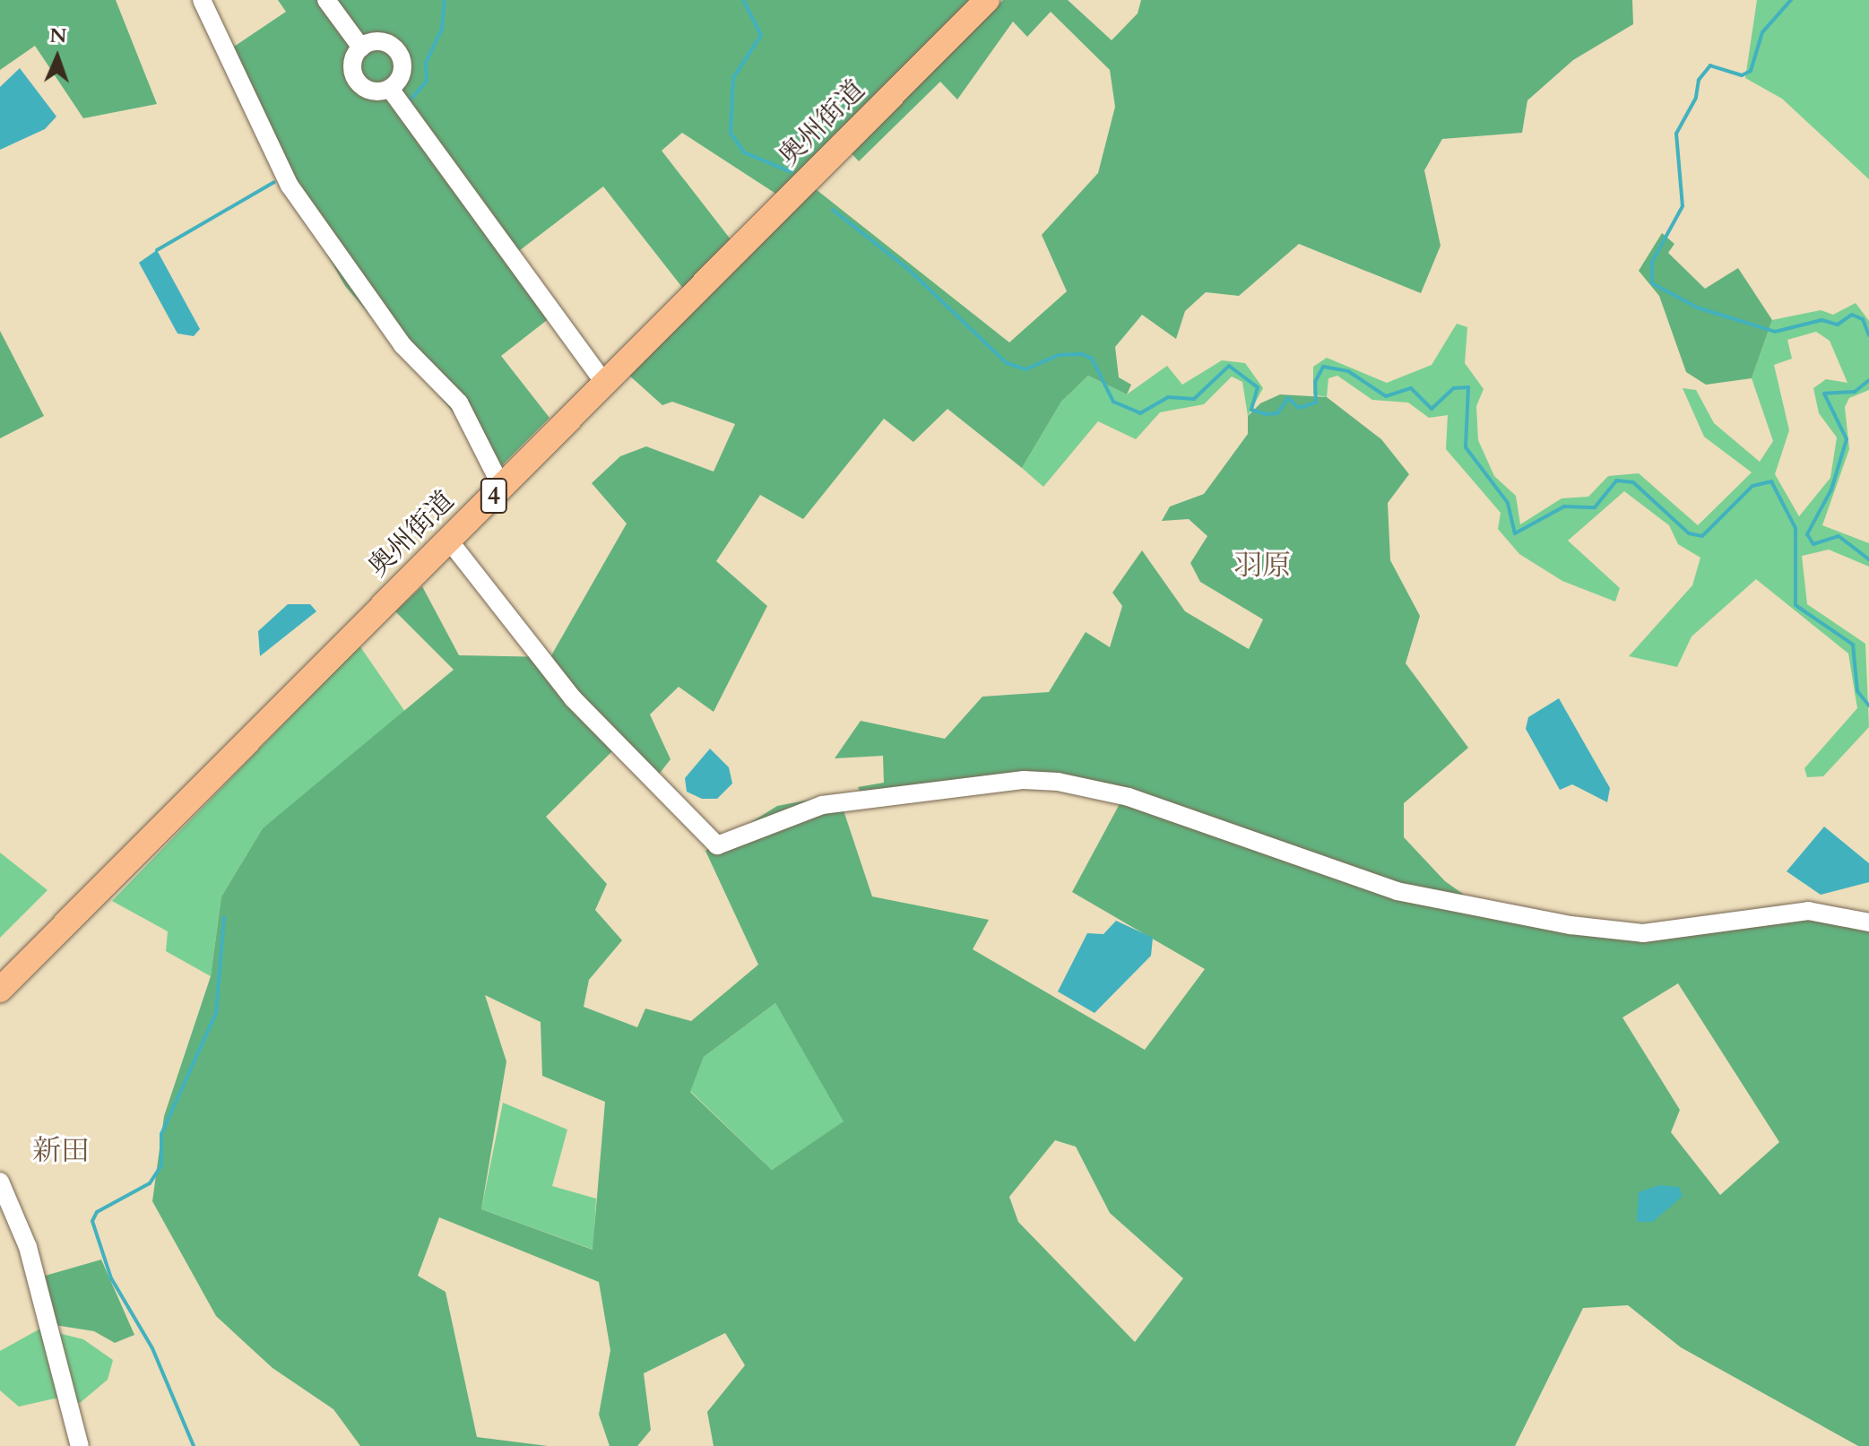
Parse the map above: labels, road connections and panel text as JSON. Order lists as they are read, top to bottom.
{
  "streets": {
    "highway": ["奥州街道", "4"]
  },
  "districts": ["羽原", "新田"],
  "north": "top"
}
